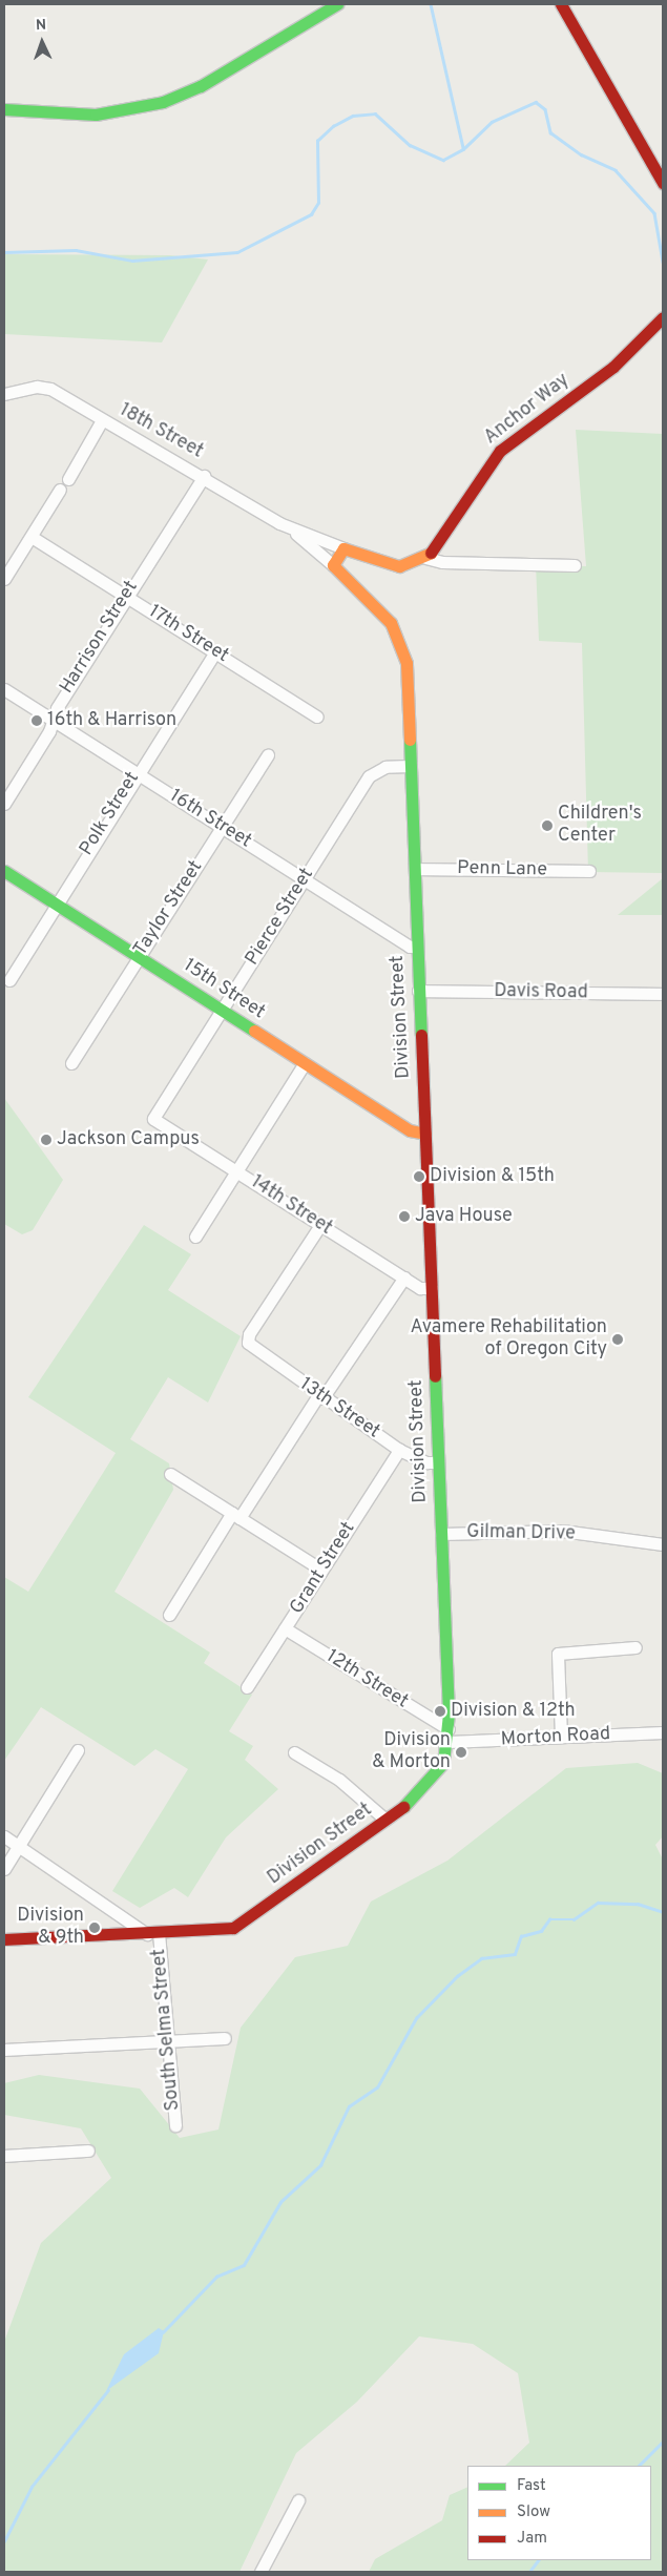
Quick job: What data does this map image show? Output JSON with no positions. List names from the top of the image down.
{
  "streets": {
    "street": [
      "Anchor Way",
      "18th Street",
      "17th Street",
      "Harrison Street",
      "Polk Street",
      "16th Street",
      "Penn Lane",
      "Taylor Street",
      "Pierce Street",
      "15th Street",
      "Davis Road",
      "Division Street",
      "14th Street",
      "13th Street",
      "Gilman Drive",
      "Grant Street",
      "12th Street",
      "Morton Road",
      "South Selma Street"
    ]
  },
  "crossings": [
    ["Anchor Way", "18th Street"],
    ["18th Street", "Harrison Street"],
    ["18th Street", "Division Street"],
    ["17th Street", "Harrison Street"],
    ["17th Street", "Polk Street"],
    ["Harrison Street", "16th Street"],
    ["Polk Street", "16th Street"],
    ["Polk Street", "15th Street"],
    ["16th Street", "Taylor Street"],
    ["16th Street", "Pierce Street"],
    ["16th Street", "Division Street"],
    ["Penn Lane", "Division Street"],
    ["Taylor Street", "15th Street"],
    ["Pierce Street", "15th Street"],
    ["Pierce Street", "Division Street"],
    ["Pierce Street", "14th Street"],
    ["15th Street", "Division Street"],
    ["Davis Road", "Division Street"],
    ["Division Street", "14th Street"],
    ["Division Street", "13th Street"],
    ["Division Street", "Gilman Drive"],
    ["Division Street", "12th Street"],
    ["Division Street", "Morton Road"],
    ["Division Street", "South Selma Street"],
    ["14th Street", "13th Street"],
    ["13th Street", "Grant Street"],
    ["Grant Street", "12th Street"],
    ["12th Street", "Morton Road"]
  ],
  "places": [
    "16th & Harrison",
    "Children's Center",
    "Jackson Campus",
    "Division & 15th",
    "Java House",
    "Avamere Rehabilitation of Oregon City",
    "Division & 12th",
    "Division & Morton",
    "Division & 9th"
  ],
  "legend": ["Fast", "Slow", "Jam"],
  "north": "top"
}
